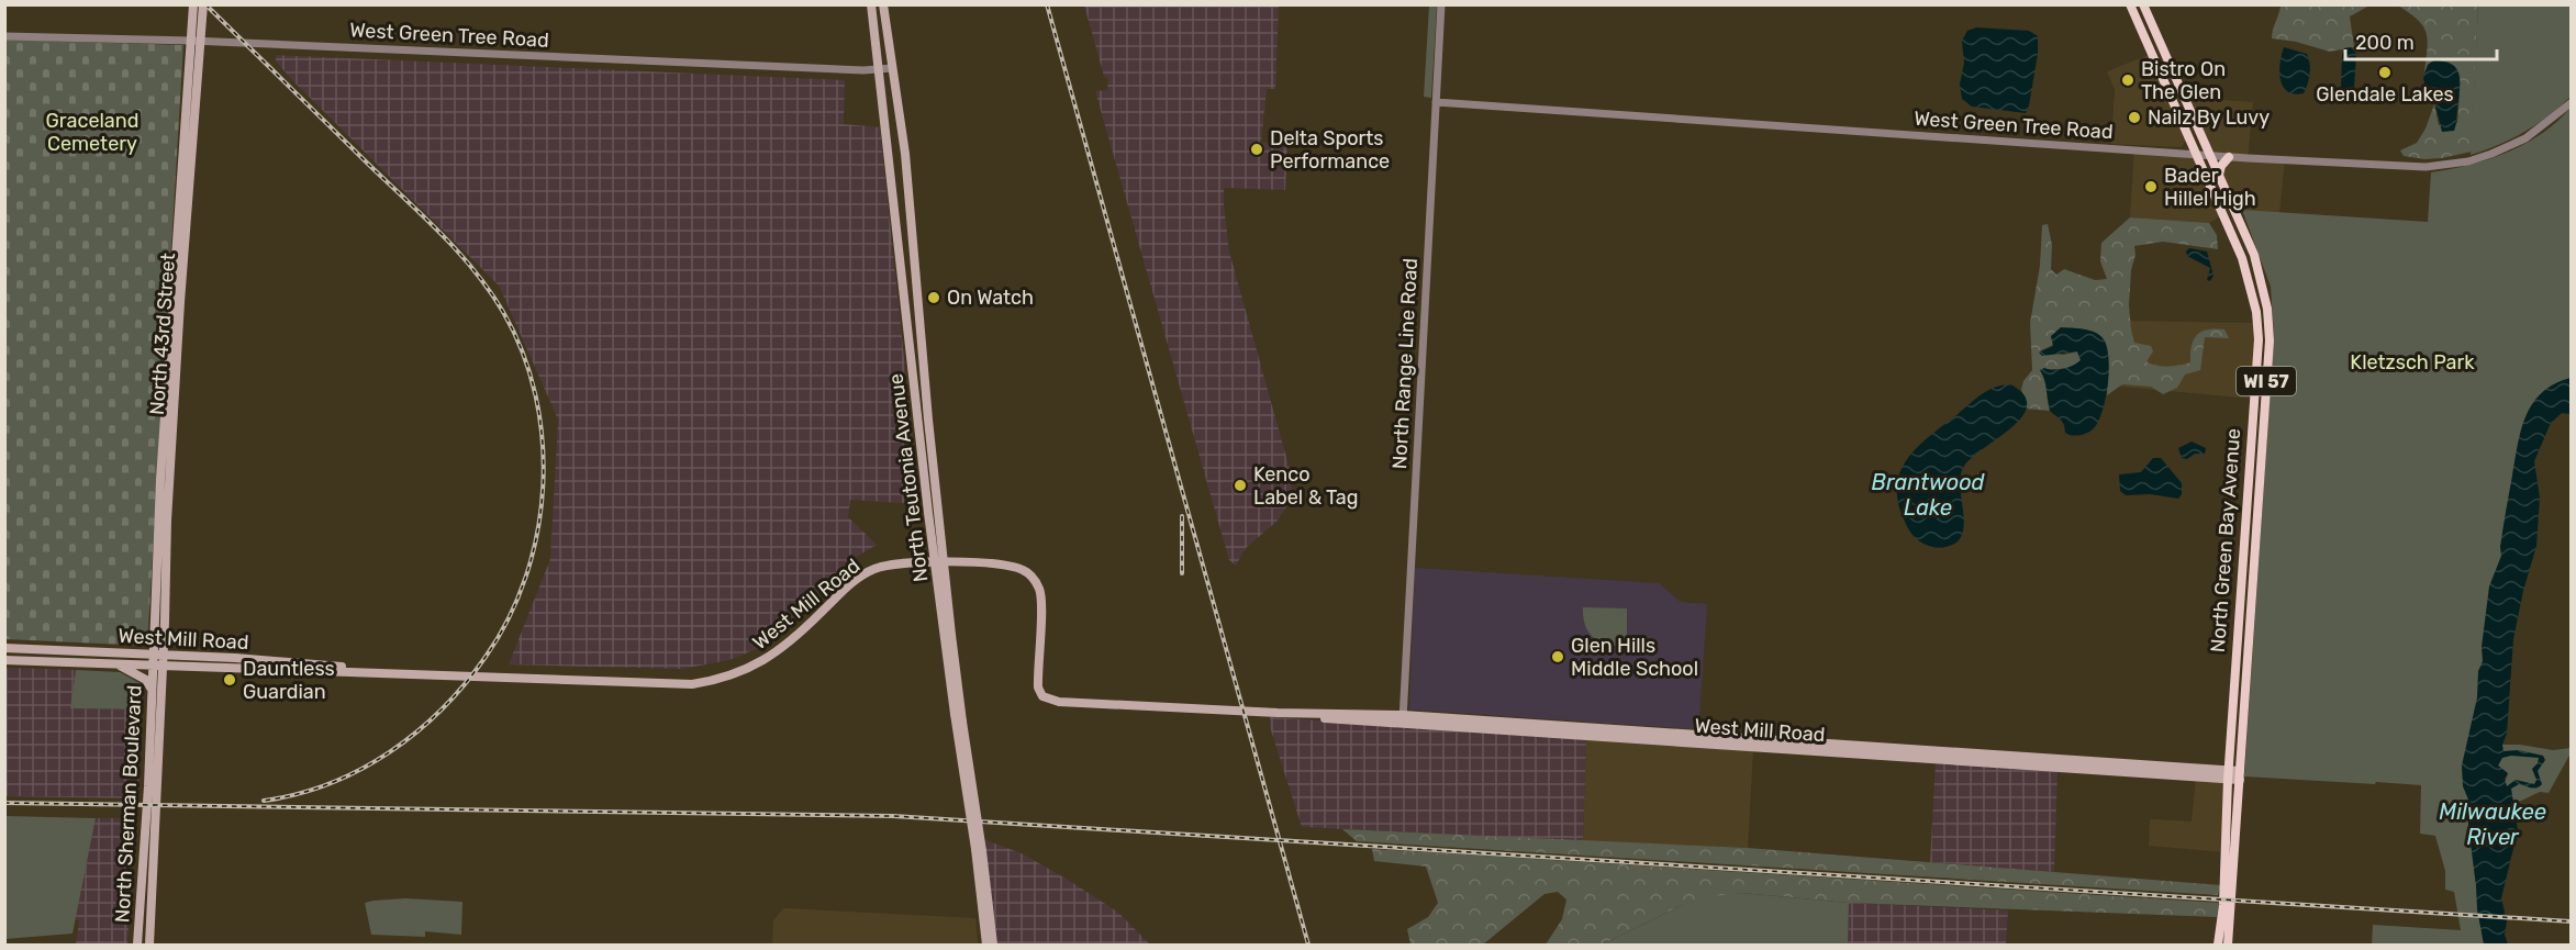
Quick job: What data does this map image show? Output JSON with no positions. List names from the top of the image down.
{
  "streets": {
    "main road": [
      "North 43rd Street",
      "WI 57",
      "North Teutonia Avenue",
      "North Green Bay Avenue",
      "West Mill Road",
      "North Sherman Boulevard"
    ],
    "street": ["West Green Tree Road", "North Range Line Road"]
  },
  "crossings": [
    ["West Green Tree Road", "North 43rd Street"],
    ["West Green Tree Road", "North Range Line Road"],
    ["West Green Tree Road", "North Teutonia Avenue"],
    ["West Green Tree Road", "North Green Bay Avenue"],
    ["North 43rd Street", "West Mill Road"],
    ["North 43rd Street", "North Sherman Boulevard"],
    ["North Range Line Road", "West Mill Road"],
    ["North Teutonia Avenue", "West Mill Road"],
    ["North Green Bay Avenue", "West Mill Road"],
    ["West Mill Road", "North Sherman Boulevard"]
  ],
  "water": ["Brantwood Lake", "Milwaukee River"],
  "parks": ["Graceland Cemetery", "Kletzsch Park"],
  "places": [
    "Glendale Lakes",
    "Bistro On The Glen",
    "Nailz By Luvy",
    "Delta Sports Performance",
    "Bader Hillel High",
    "On Watch",
    "Kenco Label & Tag",
    "Glen Hills Middle School",
    "Dauntless Guardian"
  ],
  "scale_bar": "200 m"
}
